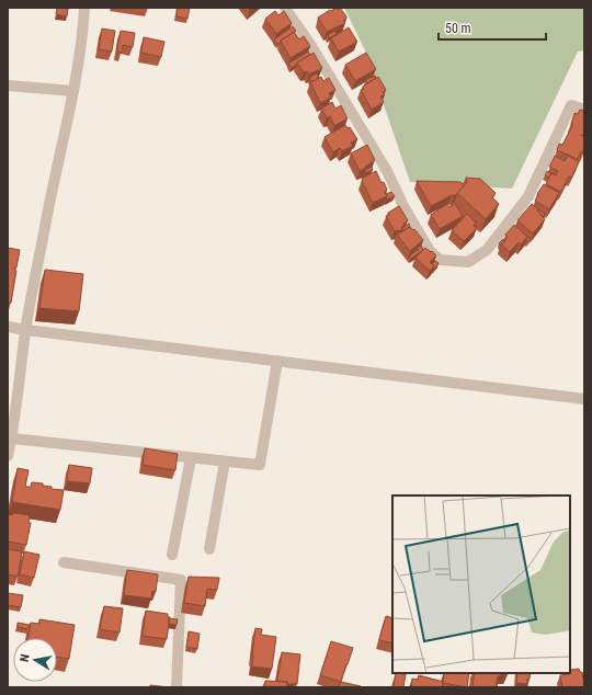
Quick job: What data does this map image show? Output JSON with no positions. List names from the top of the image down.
{
  "scale_bar": "50 m",
  "north": "left"
}
